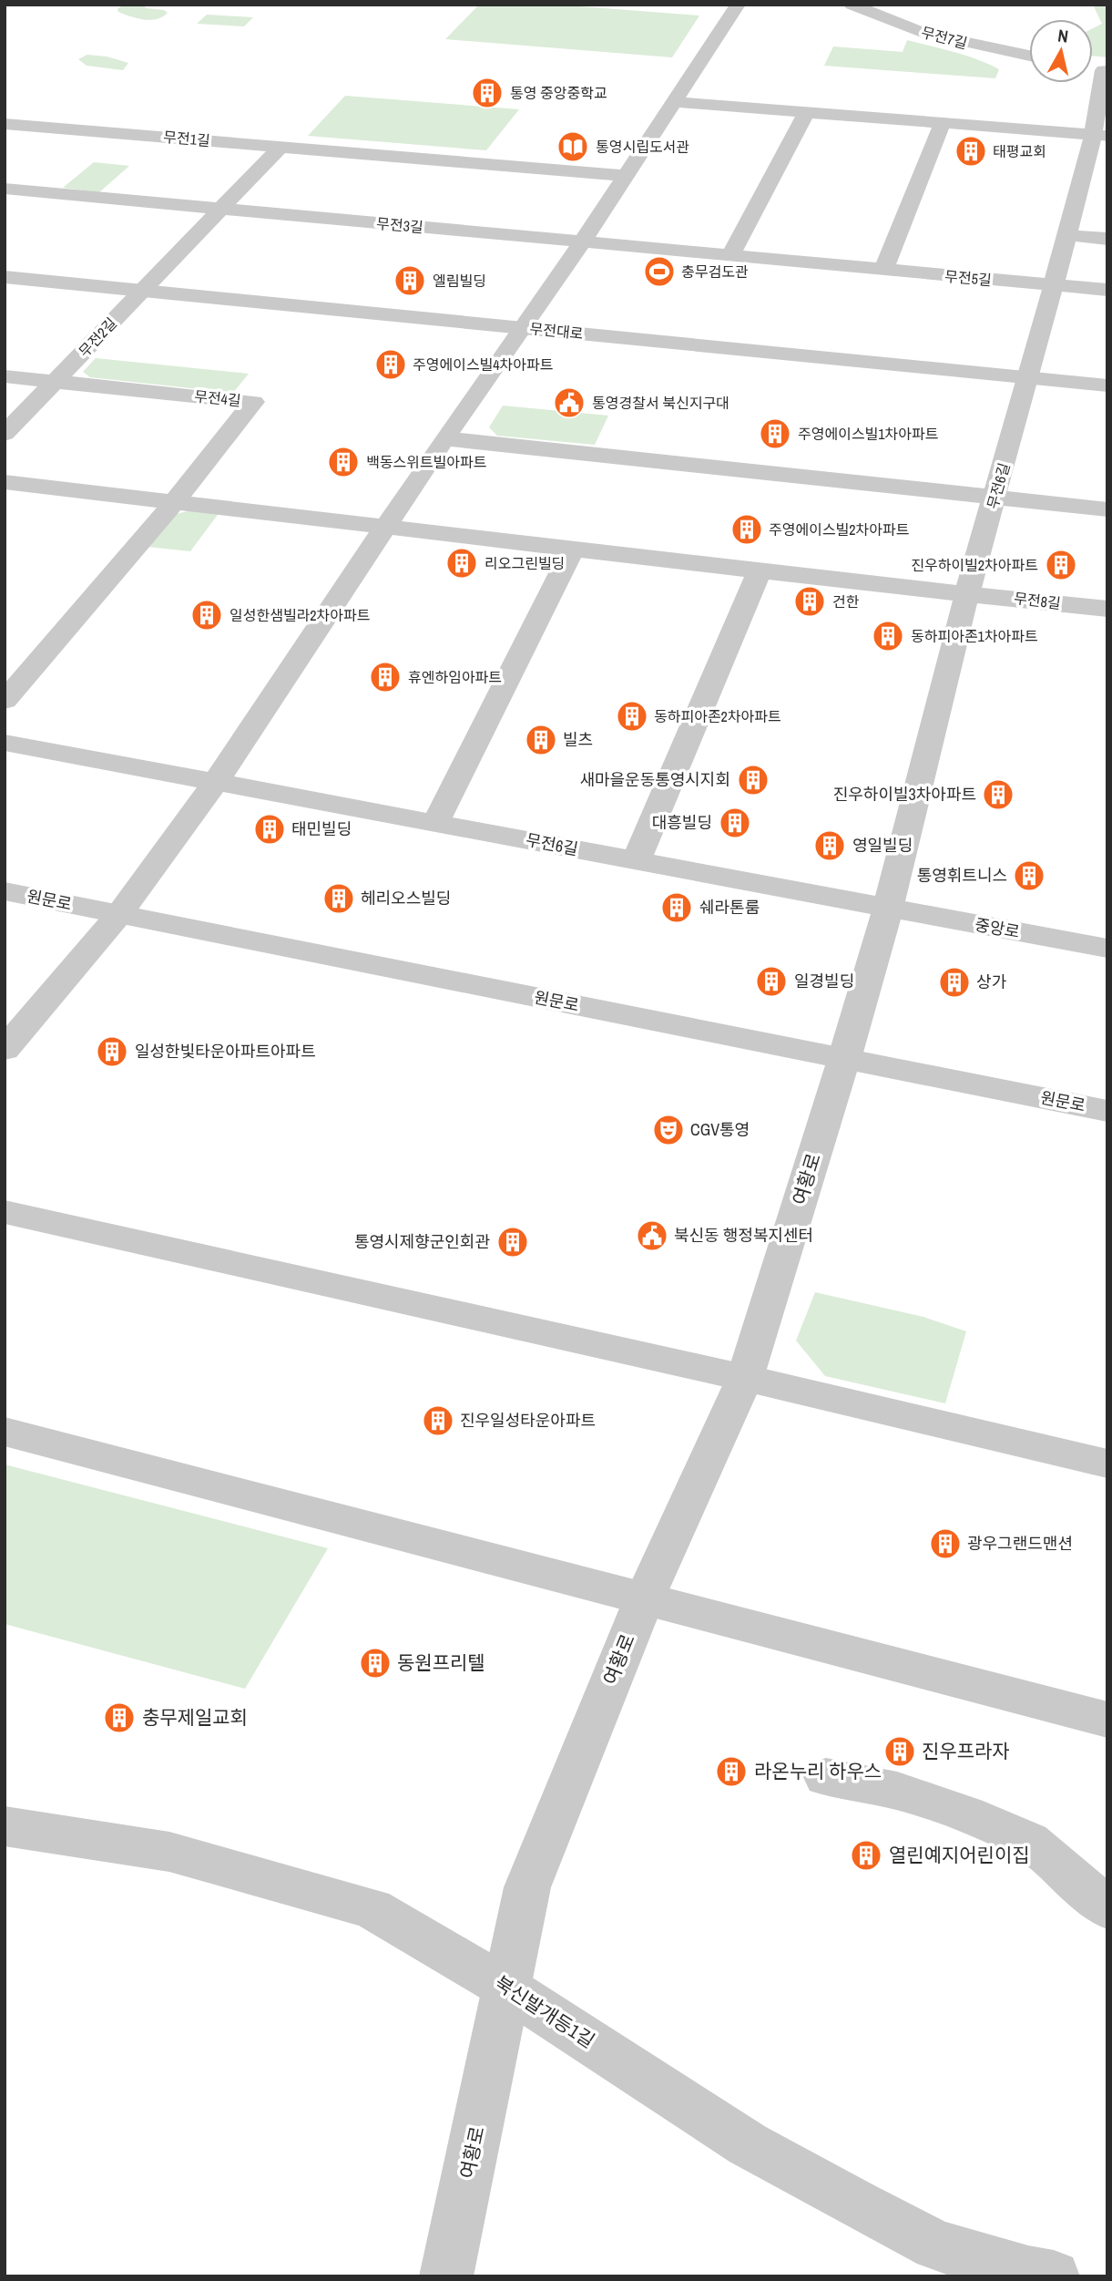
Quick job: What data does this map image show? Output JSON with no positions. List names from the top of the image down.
{
  "streets": {
    "street": [
      "무전7길",
      "무전1길",
      "무전3길",
      "무전5길",
      "무전대로",
      "무전2길",
      "무전4길",
      "무전6길",
      "무전8길",
      "원문로",
      "중앙로",
      "여황로",
      "북신발개등1길"
    ]
  },
  "crossings": [
    ["무전3길", "무전5길"],
    ["무전대로", "무전2길"],
    ["무전대로", "무전6길"],
    ["무전2길", "무전4길"],
    ["무전6길", "무전8길"],
    ["무전6길", "원문로"],
    ["무전6길", "중앙로"],
    ["무전6길", "여황로"],
    ["원문로", "여황로"],
    ["여황로", "북신발개등1길"]
  ],
  "places": {
    "building": [
      "통영 중앙중학교",
      "태평교회",
      "엘림빌딩",
      "주영에이스빌4차아파트",
      "주영에이스빌1차아파트",
      "백동스위트빌아파트",
      "주영에이스빌2차아파트",
      "리오그린빌딩",
      "진우하이빌2차아파트",
      "건한",
      "일성한샘빌라2차아파트",
      "동하피아존1차아파트",
      "휴엔하임아파트",
      "동하피아존2차아파트",
      "빌츠",
      "새마을운동통영시지회",
      "진우하이빌3차아파트",
      "대흥빌딩",
      "태민빌딩",
      "영일빌딩",
      "통영휘트니스",
      "헤리오스빌딩",
      "쉐라톤룸",
      "일경빌딩",
      "상가",
      "일성한빛타운아파트아파트",
      "통영시제향군인회관",
      "진우일성타운아파트",
      "광우그랜드맨션",
      "동원프리텔",
      "충무제일교회",
      "진우프라자",
      "라온누리 하우스",
      "열린예지어린이집"
    ],
    "library": ["통영시립도서관"],
    "sports": ["충무검도관"],
    "public building": ["통영경찰서 북신지구대", "북신동 행정복지센터"],
    "theatre": ["CGV통영"]
  },
  "north": "top"
}
